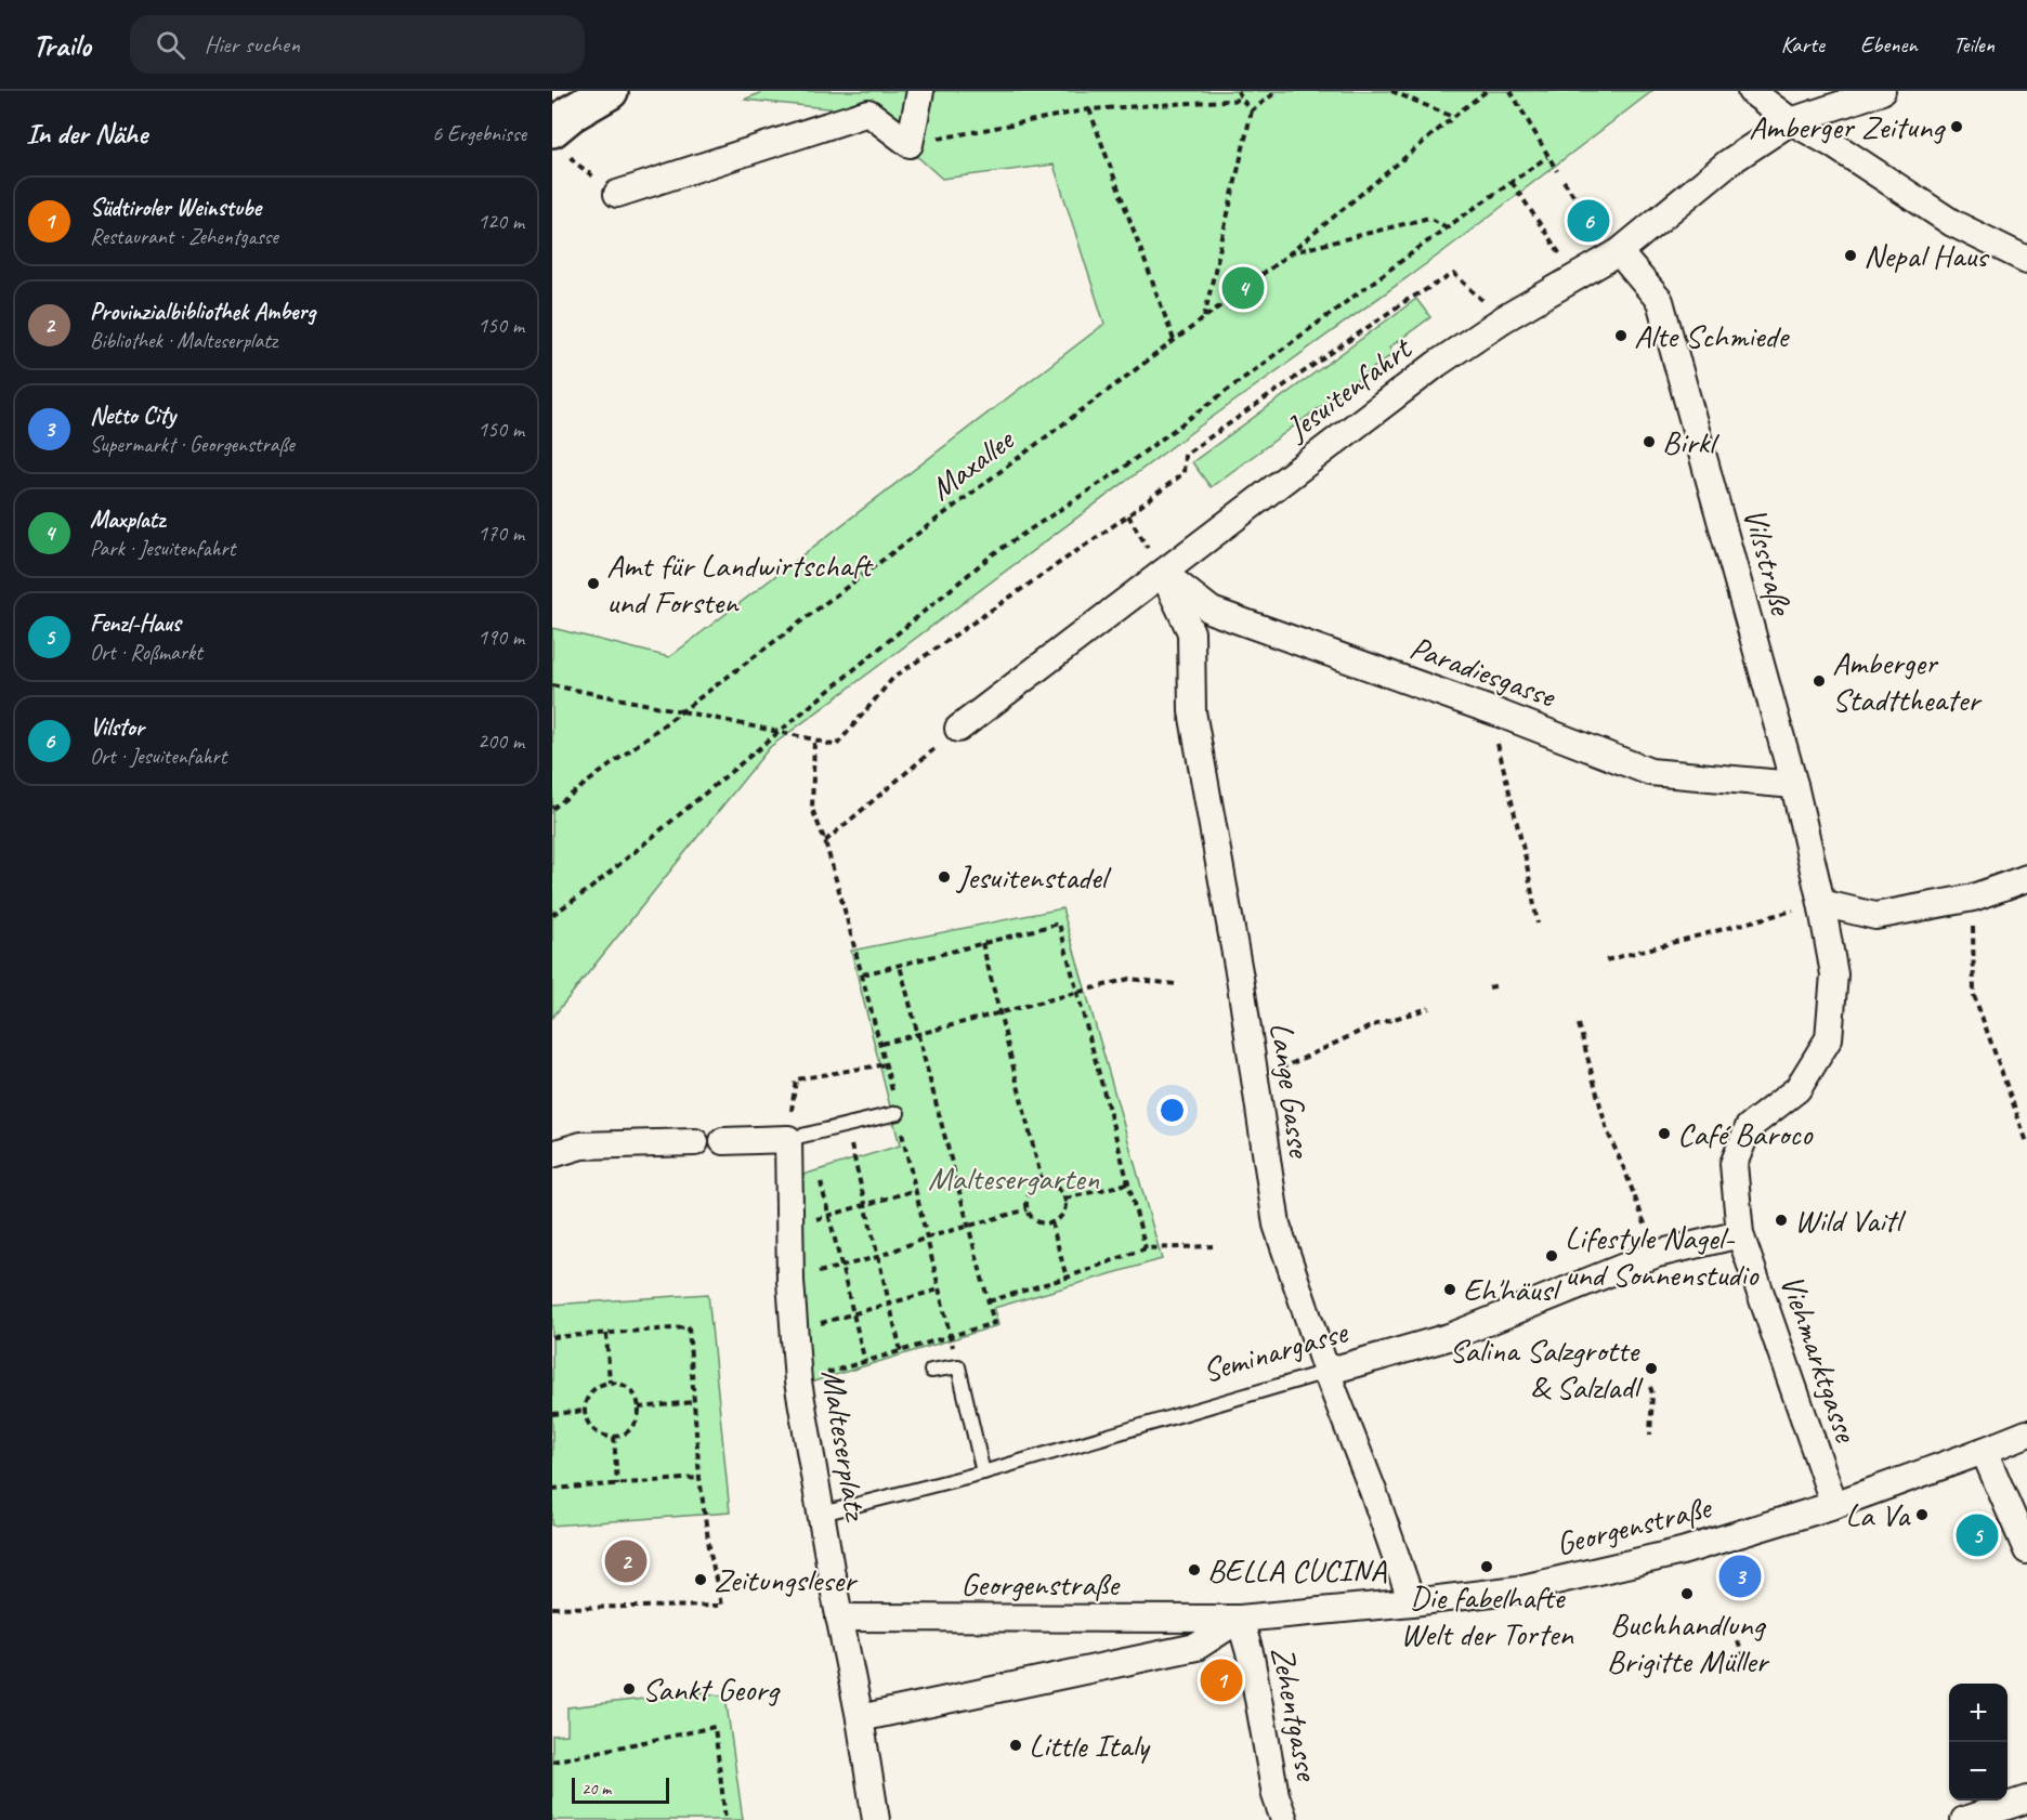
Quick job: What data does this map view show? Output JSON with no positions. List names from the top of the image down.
{
  "streets": {
    "street": [
      "Jesuitenfahrt",
      "Vilsstraße",
      "Paradiesgasse",
      "Lange Gasse",
      "Seminargasse",
      "Viehmarktgasse",
      "Malteserplatz",
      "Georgenstraße",
      "Zehentgasse"
    ],
    "path": ["Maxallee"]
  },
  "crossings": [
    ["Jesuitenfahrt", "Vilsstraße"],
    ["Jesuitenfahrt", "Paradiesgasse"],
    ["Jesuitenfahrt", "Lange Gasse"],
    ["Vilsstraße", "Paradiesgasse"],
    ["Vilsstraße", "Viehmarktgasse"],
    ["Paradiesgasse", "Lange Gasse"],
    ["Lange Gasse", "Seminargasse"],
    ["Lange Gasse", "Georgenstraße"],
    ["Seminargasse", "Viehmarktgasse"],
    ["Seminargasse", "Malteserplatz"],
    ["Viehmarktgasse", "Georgenstraße"],
    ["Malteserplatz", "Georgenstraße"],
    ["Georgenstraße", "Zehentgasse"]
  ],
  "parks": ["Maltesergarten"],
  "places": [
    "Amberger Zeitung",
    "Nepal Haus",
    "Alte Schmiede",
    "Birkl",
    "Amt für Landwirtschaft und Forsten",
    "Amberger Stadttheater",
    "Jesuitenstadel",
    "Café Baroco",
    "Wild Vaitl",
    "Lifestyle Nagel- und Sonnenstudio",
    "Eh'häusl",
    "Salina Salzgrotte & Salzladl",
    "La Va",
    "Die fabelhafte Welt der Torten",
    "BELLA CUCINA",
    "Zeitungsleser",
    "Buchhandlung Brigitte Müller",
    "Sankt Georg",
    "Little Italy"
  ],
  "scale_bar": "20 m",
  "page": {
    "header": "Trailo",
    "search": "Hier suchen",
    "nav": ["Karte", "Ebenen", "Teilen"],
    "heading": ["In der Nähe", "6 Ergebnisse"],
    "list": [
      {
        "mark": "1",
        "name": "Südtiroler Weinstube",
        "note": "Restaurant · Zehentgasse",
        "value": "120 m"
      },
      {
        "mark": "2",
        "name": "Provinzialbibliothek Amberg",
        "note": "Bibliothek · Malteserplatz",
        "value": "150 m"
      },
      {
        "mark": "3",
        "name": "Netto City",
        "note": "Supermarkt · Georgenstraße",
        "value": "150 m"
      },
      {
        "mark": "4",
        "name": "Maxplatz",
        "note": "Park · Jesuitenfahrt",
        "value": "170 m"
      },
      {
        "mark": "5",
        "name": "Fenzl-Haus",
        "note": "Ort · Roßmarkt",
        "value": "190 m"
      },
      {
        "mark": "6",
        "name": "Vilstor",
        "note": "Ort · Jesuitenfahrt",
        "value": "200 m"
      }
    ],
    "pins": [
      "6",
      "4",
      "5",
      "2",
      "3",
      "1"
    ],
    "map_buttons": ["+", "−"],
    "scale": "20 m"
  }
}
